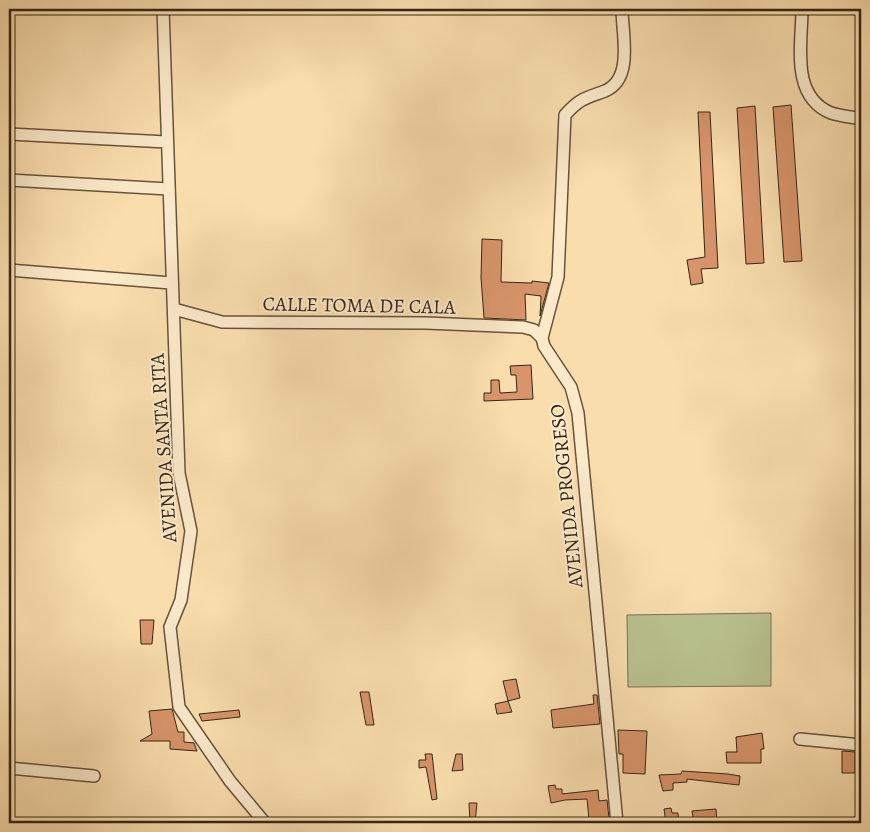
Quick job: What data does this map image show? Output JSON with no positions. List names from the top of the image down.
{
  "streets": {
    "street": ["CALLE TOMA DE CALA", "AVENIDA SANTA RITA", "AVENIDA PROGRESO"]
  },
  "crossings": [
    ["CALLE TOMA DE CALA", "AVENIDA SANTA RITA"],
    ["CALLE TOMA DE CALA", "AVENIDA PROGRESO"]
  ]
}
